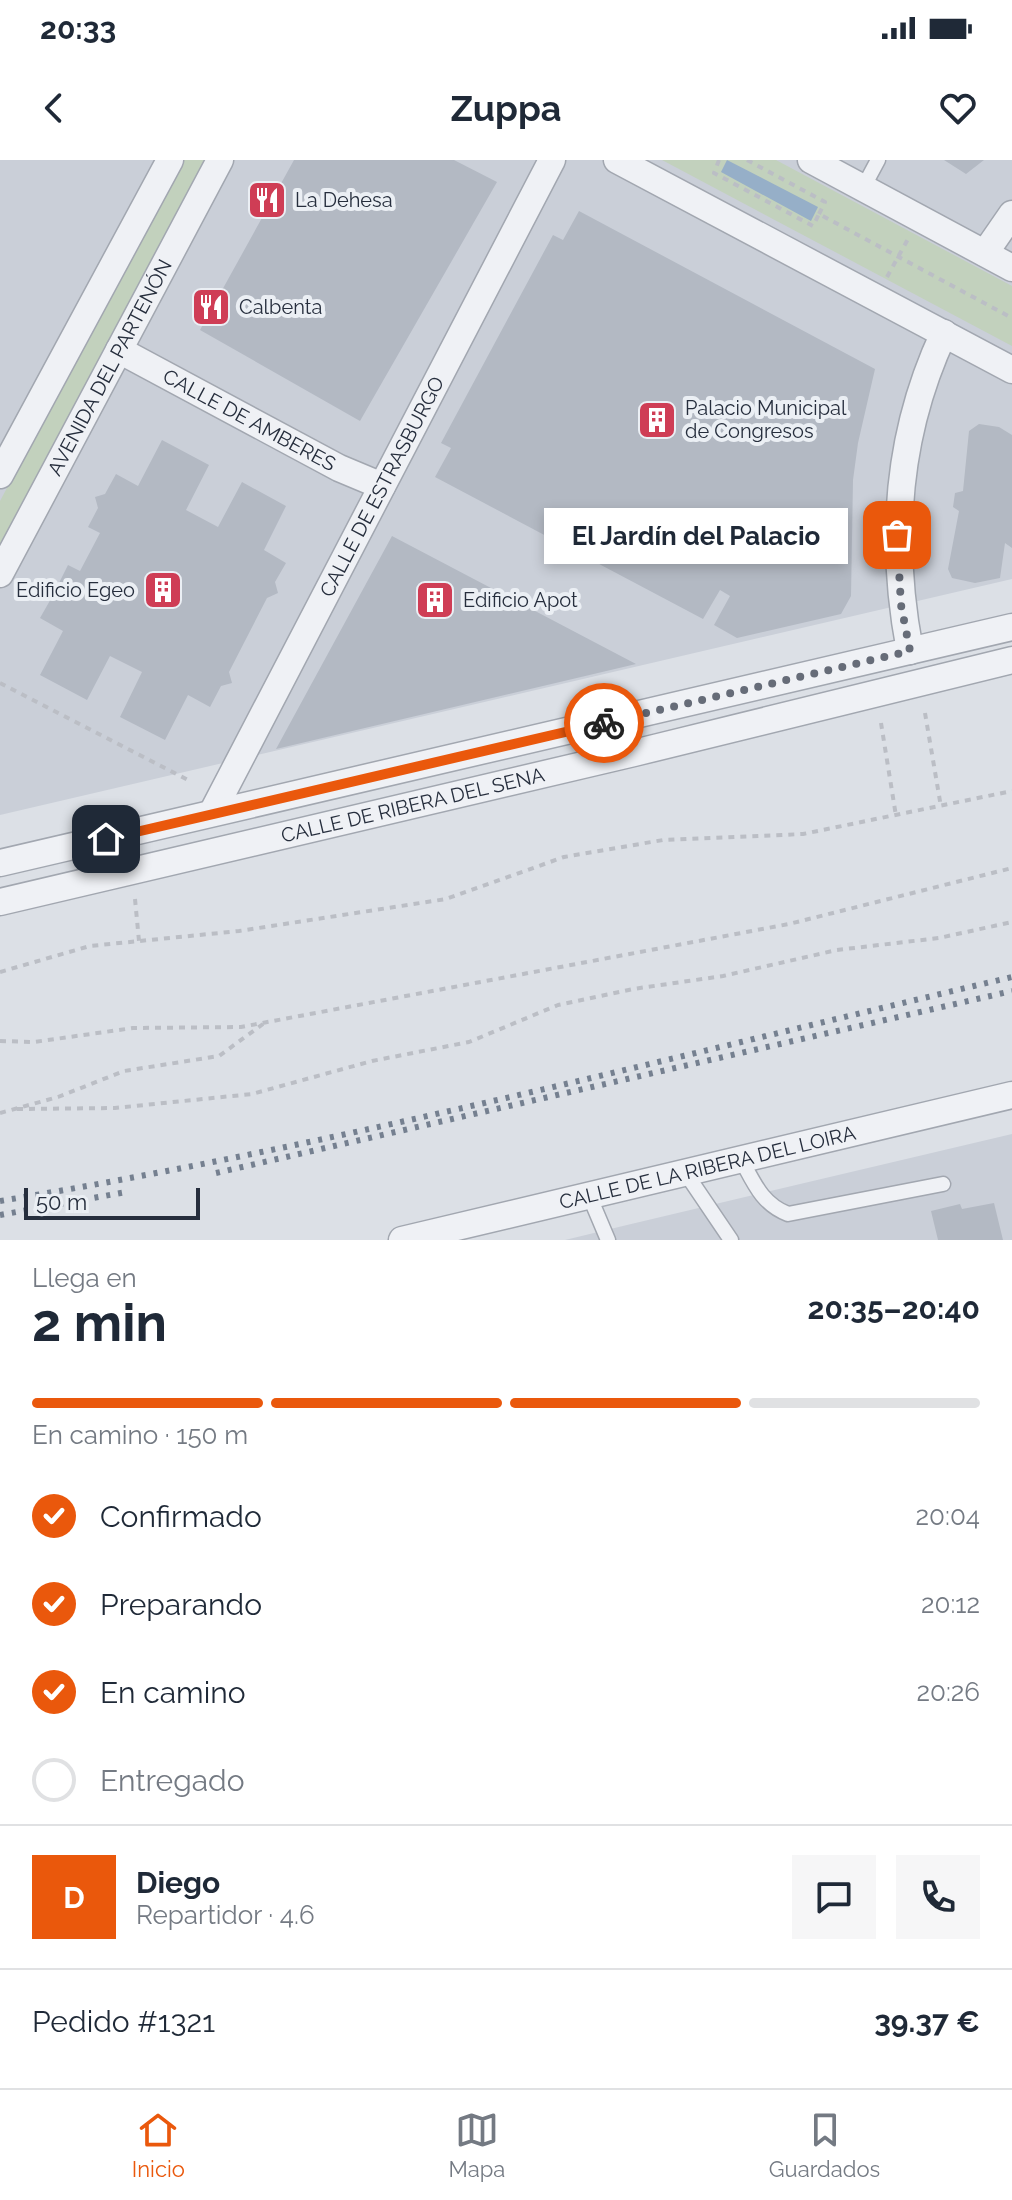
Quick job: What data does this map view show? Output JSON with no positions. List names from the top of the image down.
{
  "streets": {
    "street": [
      "AVENIDA DEL PARTENÓN",
      "CALLE DE AMBERES",
      "CALLE DE ESTRASBURGO",
      "CALLE DE RIBERA DEL SENA",
      "CALLE DE LA RIBERA DEL LOIRA"
    ]
  },
  "crossings": [
    ["AVENIDA DEL PARTENÓN", "CALLE DE AMBERES"],
    ["CALLE DE AMBERES", "CALLE DE ESTRASBURGO"],
    ["CALLE DE ESTRASBURGO", "CALLE DE RIBERA DEL SENA"]
  ],
  "places": {
    "restaurant": ["La Dehesa", "Calbenta"],
    "building": ["Palacio Municipal de Congresos", "Edificio Egeo", "Edificio Apot"],
    "other": ["El Jardín del Palacio"]
  },
  "scale_bar": "50 m",
  "page": {
    "status": "20:33",
    "header": "Zuppa",
    "bubble": "El Jardín del Palacio",
    "scale": "50 m",
    "heading": ["2 min", "Llega en", "20:35–20:40"],
    "panel": [
      "Diego",
      "Repartidor · 4.6",
      "Pedido #1321",
      "39.37 €"
    ],
    "bar": "En camino · 150 m",
    "list": [
      ["Confirmado", "20:04"],
      ["Preparando", "20:12"],
      ["En camino", "20:26"],
      "Entregado"
    ],
    "round": "D",
    "tabs": ["Inicio", "Mapa", "Guardados"]
  }
}
